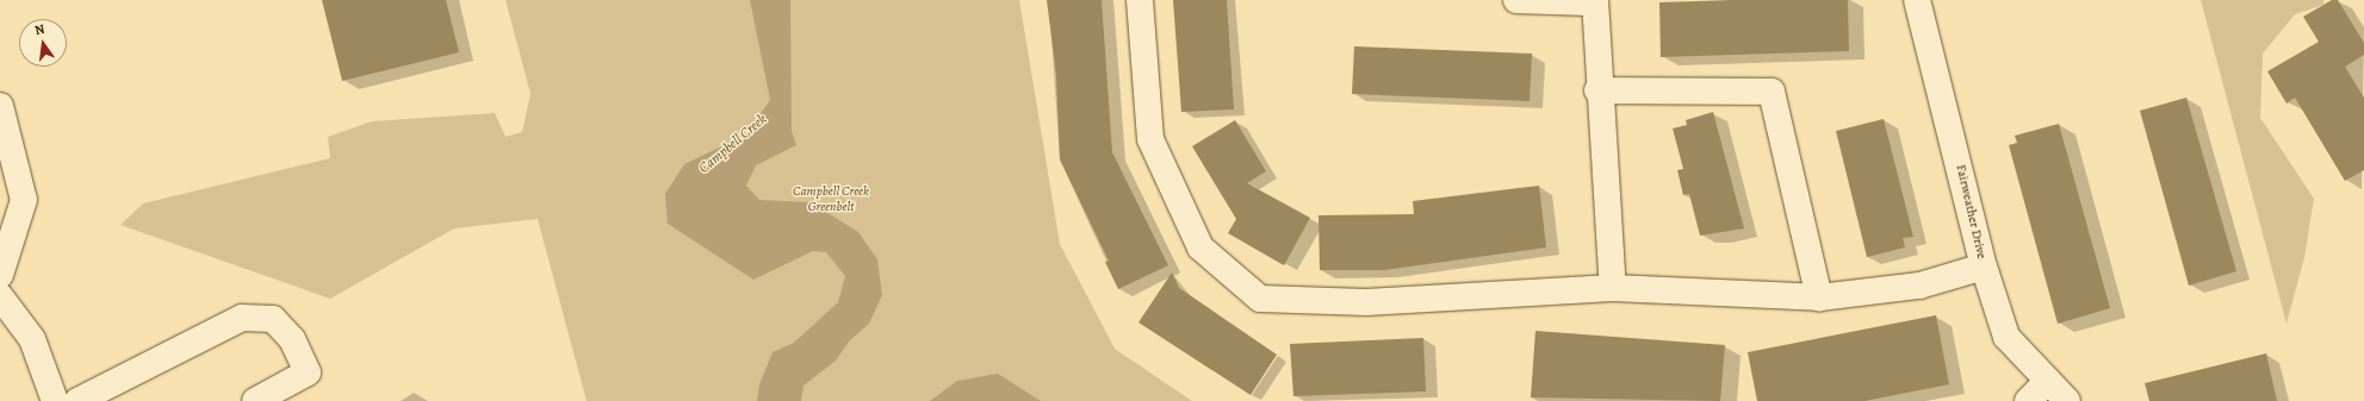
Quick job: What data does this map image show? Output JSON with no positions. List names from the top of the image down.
{
  "streets": {
    "street": ["Fairweather Drive"]
  },
  "water": ["Campbell Creek"],
  "parks": ["Campbell Creek Greenbelt"],
  "north": "top"
}
